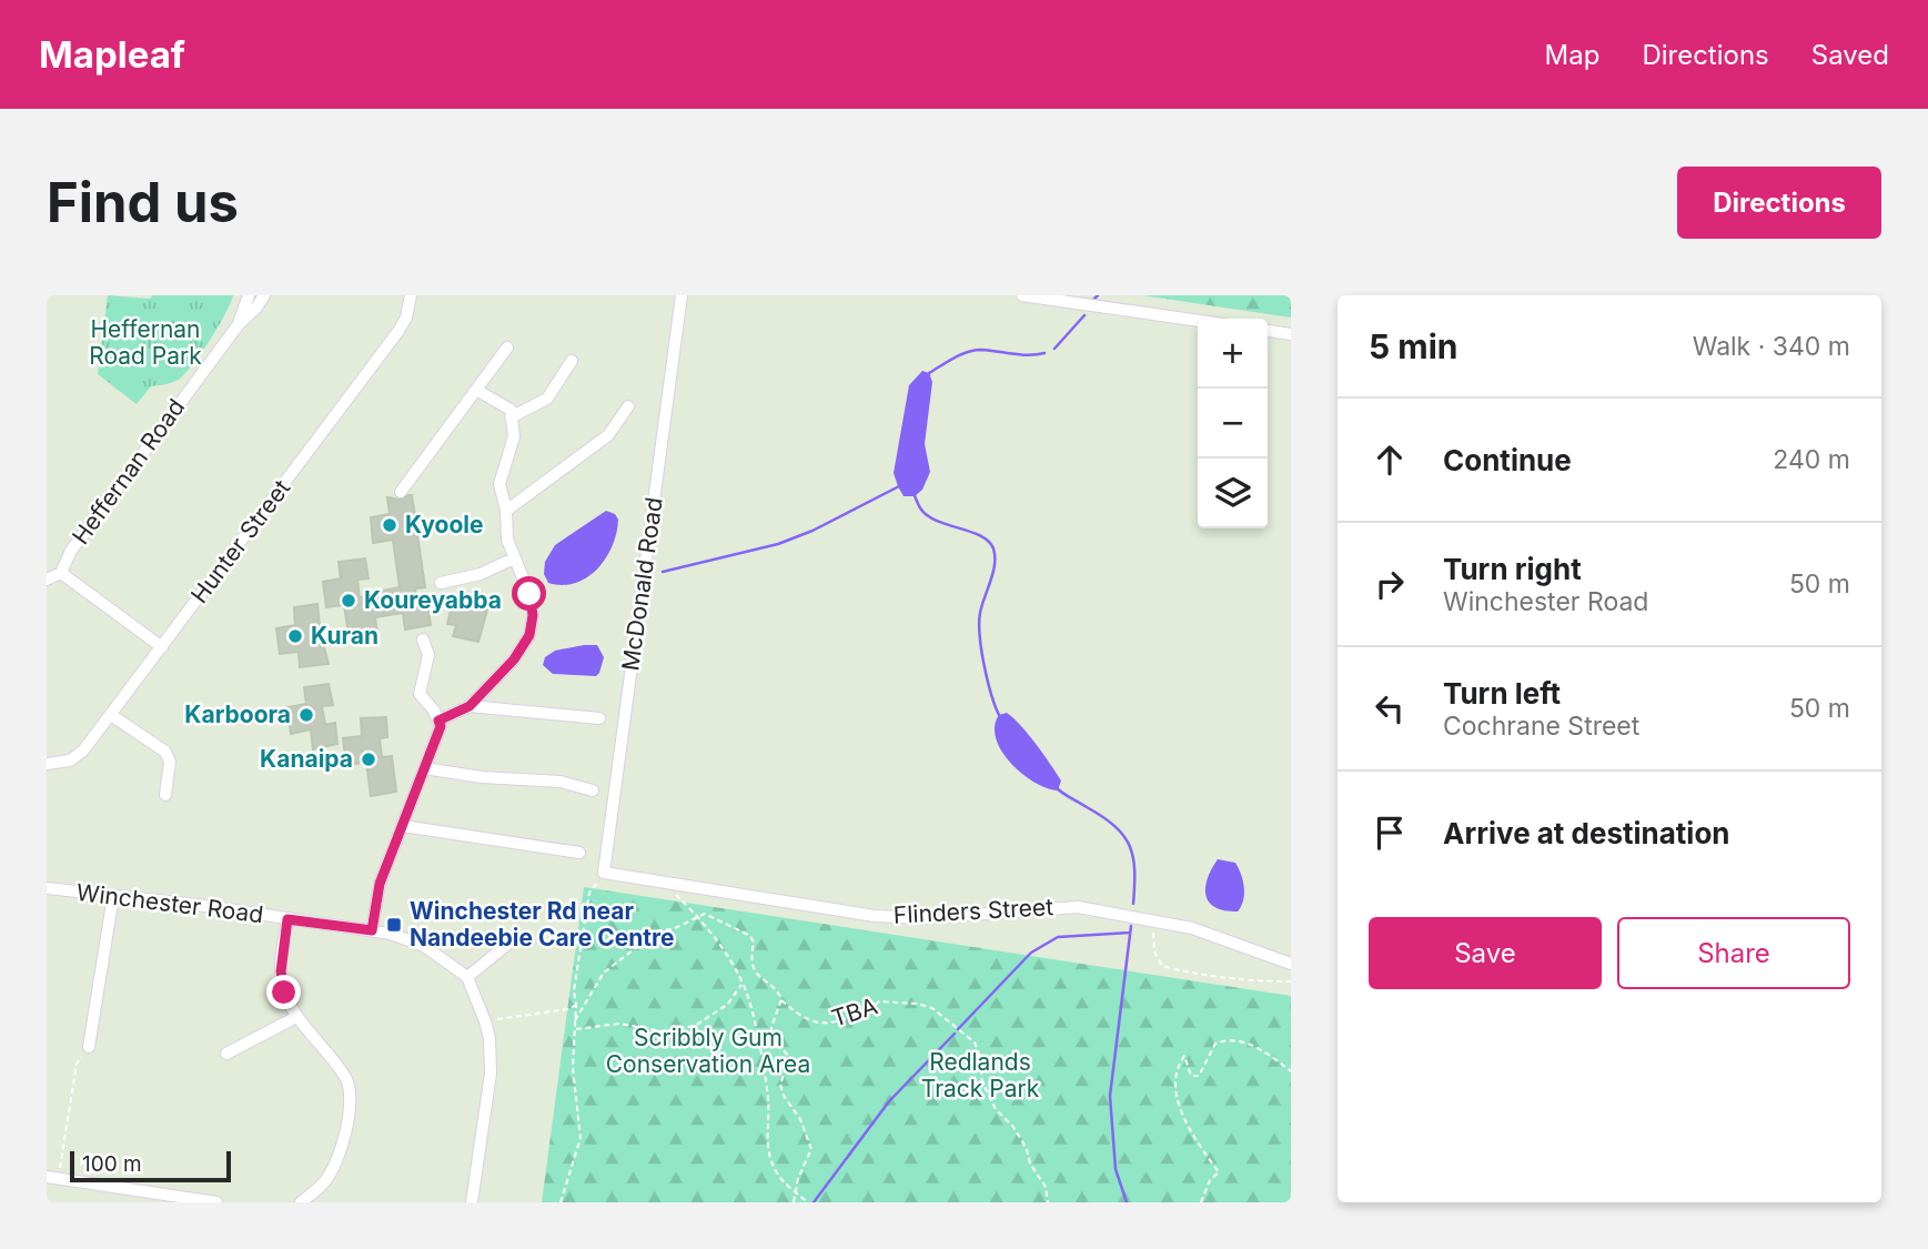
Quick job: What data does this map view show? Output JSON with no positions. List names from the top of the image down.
{
  "streets": {
    "street": [
      "Heffernan Road",
      "Hunter Street",
      "McDonald Road",
      "Winchester Road",
      "Flinders Street"
    ],
    "path": ["TBA"]
  },
  "crossings": [
    ["McDonald Road", "Flinders Street"]
  ],
  "parks": ["Heffernan Road Park", "Scribbly Gum Conservation Area", "Redlands Track Park"],
  "places": {
    "other": [
      "Kyoole",
      "Koureyabba",
      "Kuran",
      "Karboora",
      "Kanaipa"
    ],
    "transit": ["Winchester Rd near Nandeebie Care Centre"]
  },
  "scale_bar": "100 m",
  "page": {
    "header": "Mapleaf",
    "nav": ["Map", "Directions", "Saved"],
    "buttons": [
      "Directions",
      ["Save", "Share"]
    ],
    "title": "Find us",
    "heading": ["5 min", "Walk · 340 m"],
    "map_buttons": ["+", "−"],
    "list": [
      ["Continue", "240 m"],
      ["Turn right", "Winchester Road", "50 m"],
      ["Turn left", "Cochrane Street", "50 m"],
      "Arrive at destination"
    ],
    "scale": "100 m"
  }
}
